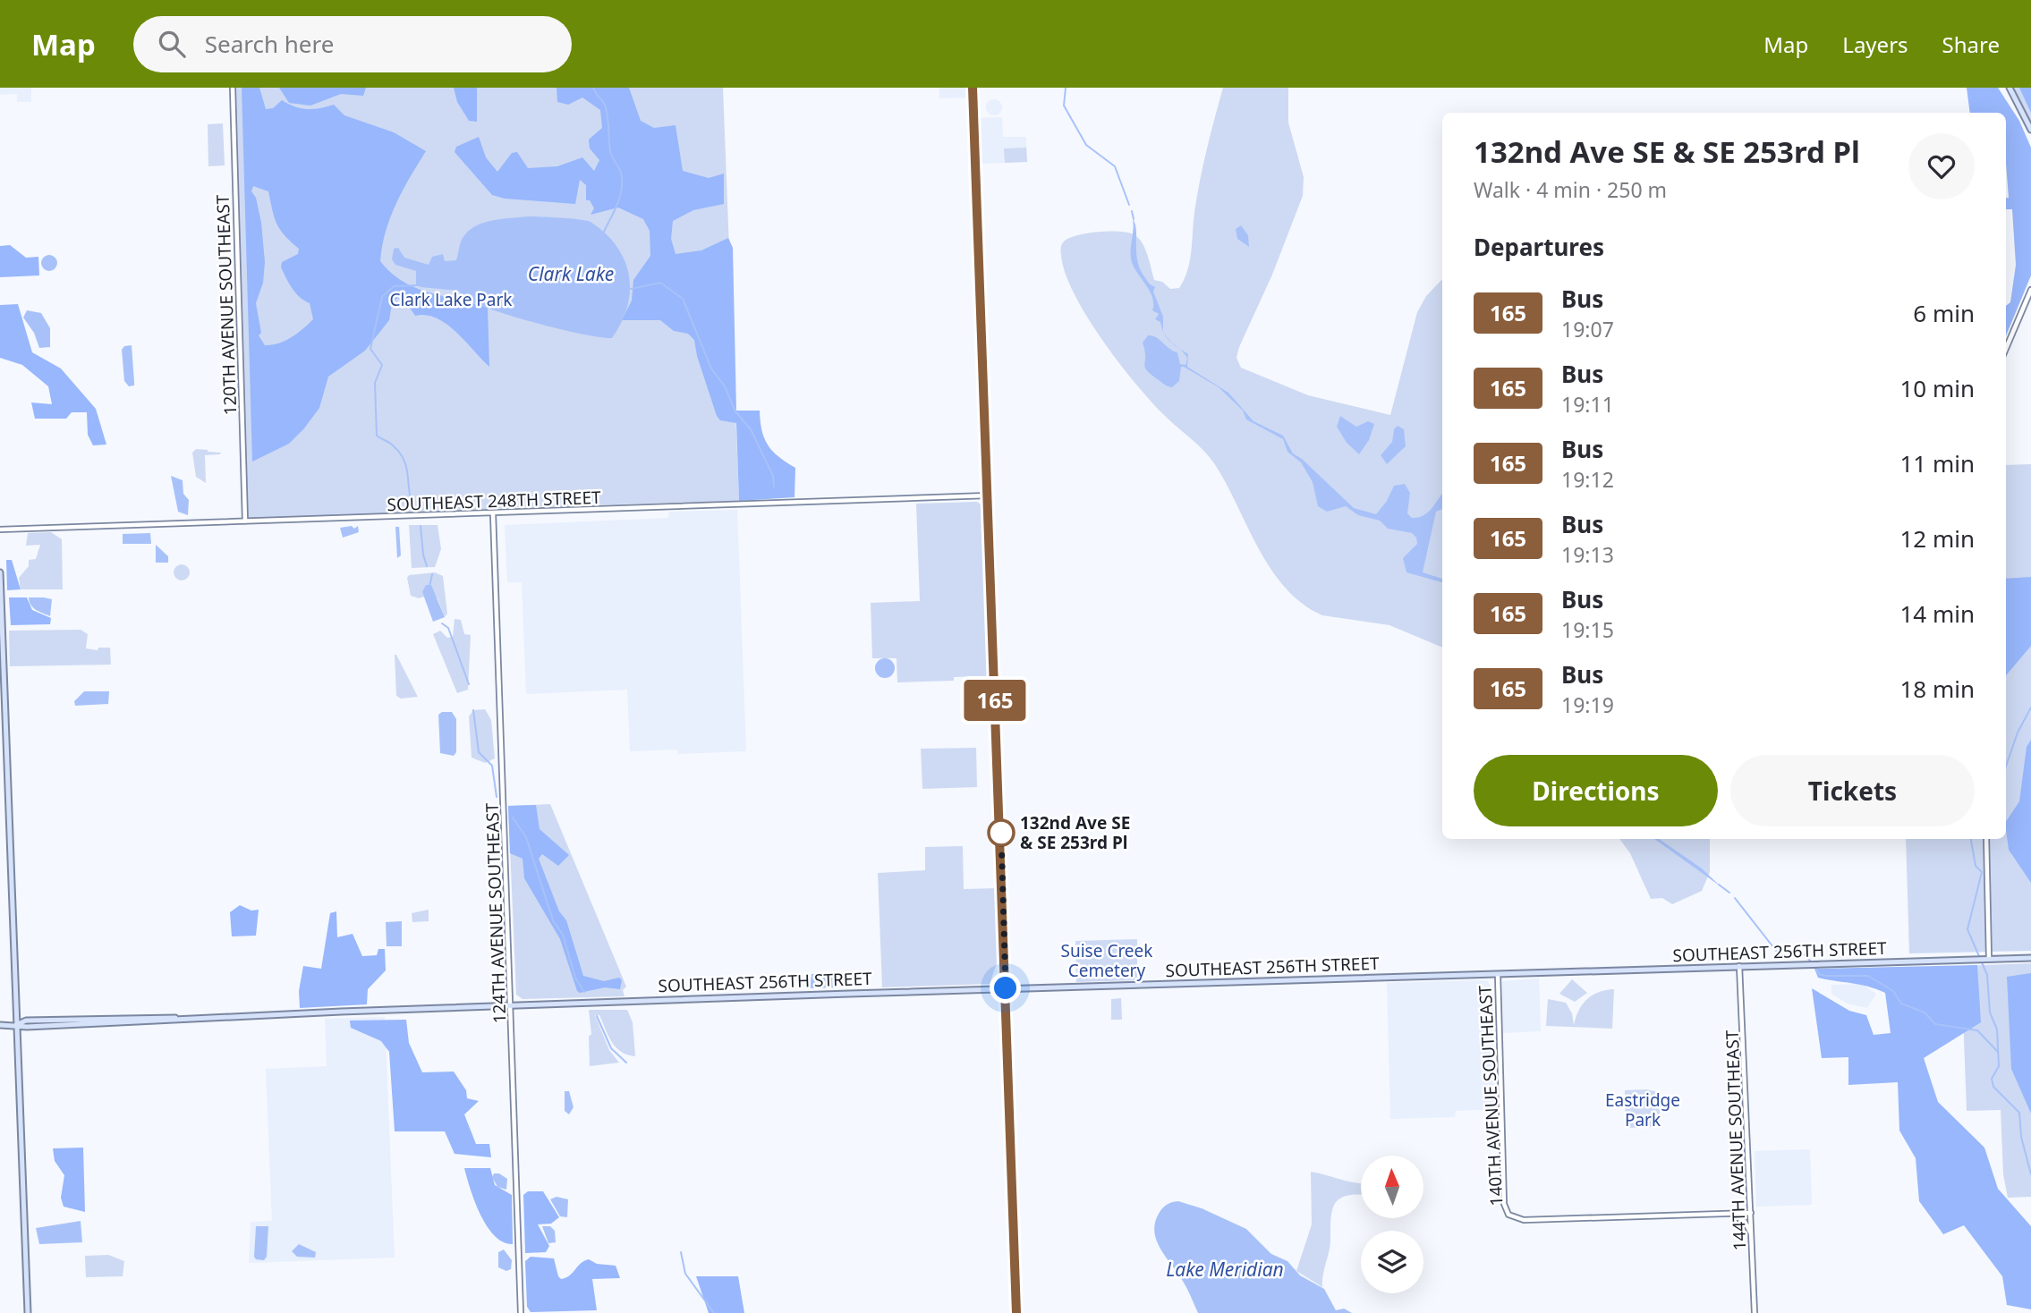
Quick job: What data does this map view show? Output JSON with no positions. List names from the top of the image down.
{
  "streets": {
    "main road": ["SOUTHEAST 256TH STREET"],
    "street": [
      "120TH AVENUE SOUTHEAST",
      "SOUTHEAST 248TH STREET",
      "124TH AVENUE SOUTHEAST",
      "140TH AVENUE SOUTHEAST",
      "144TH AVENUE SOUTHEAST"
    ]
  },
  "crossings": [
    ["120TH AVENUE SOUTHEAST", "SOUTHEAST 248TH STREET"],
    ["SOUTHEAST 248TH STREET", "124TH AVENUE SOUTHEAST"],
    ["124TH AVENUE SOUTHEAST", "SOUTHEAST 256TH STREET"],
    ["SOUTHEAST 256TH STREET", "140TH AVENUE SOUTHEAST"],
    ["SOUTHEAST 256TH STREET", "144TH AVENUE SOUTHEAST"]
  ],
  "water": ["Clark Lake", "Lake Meridian"],
  "parks": ["Clark Lake Park", "Suise Creek Cemetery", "Eastridge Park"],
  "places": ["132nd Ave SE & SE 253rd Pl"],
  "lines": ["bus line 165"],
  "north": "top",
  "page": {
    "header": "Map",
    "search": "Search here",
    "nav": ["Map", "Layers", "Share"],
    "on_map": "165",
    "heading": [
      ["132nd Ave SE & SE 253rd Pl", "Walk · 4 min · 250 m"],
      "Departures"
    ],
    "list": [
      {
        "mark": "165",
        "name": "Bus",
        "note": "19:07",
        "value": "6 min"
      },
      {
        "mark": "165",
        "name": "Bus",
        "note": "19:11",
        "value": "10 min"
      },
      {
        "mark": "165",
        "name": "Bus",
        "note": "19:12",
        "value": "11 min"
      },
      {
        "mark": "165",
        "name": "Bus",
        "note": "19:13",
        "value": "12 min"
      },
      {
        "mark": "165",
        "name": "Bus",
        "note": "19:15",
        "value": "14 min"
      },
      {
        "mark": "165",
        "name": "Bus",
        "note": "19:19",
        "value": "18 min"
      }
    ],
    "buttons": ["Directions", "Tickets"]
  }
}
